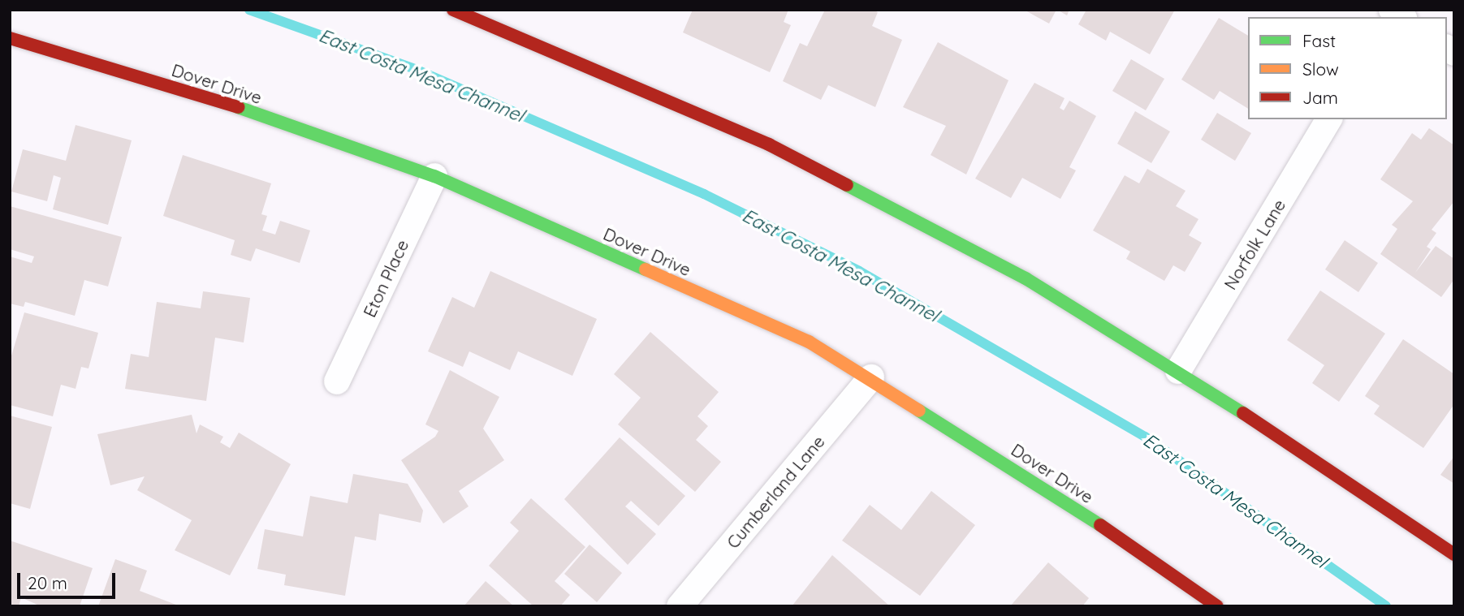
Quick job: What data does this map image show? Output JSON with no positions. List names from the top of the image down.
{
  "streets": {
    "street": [
      "Dover Drive",
      "Norfolk Lane",
      "Eton Place",
      "Cumberland Lane"
    ]
  },
  "crossings": [
    ["Dover Drive", "Eton Place"],
    ["Dover Drive", "Cumberland Lane"]
  ],
  "water": ["East Costa Mesa Channel"],
  "legend": ["Fast", "Slow", "Jam"],
  "scale_bar": "20 m"
}
